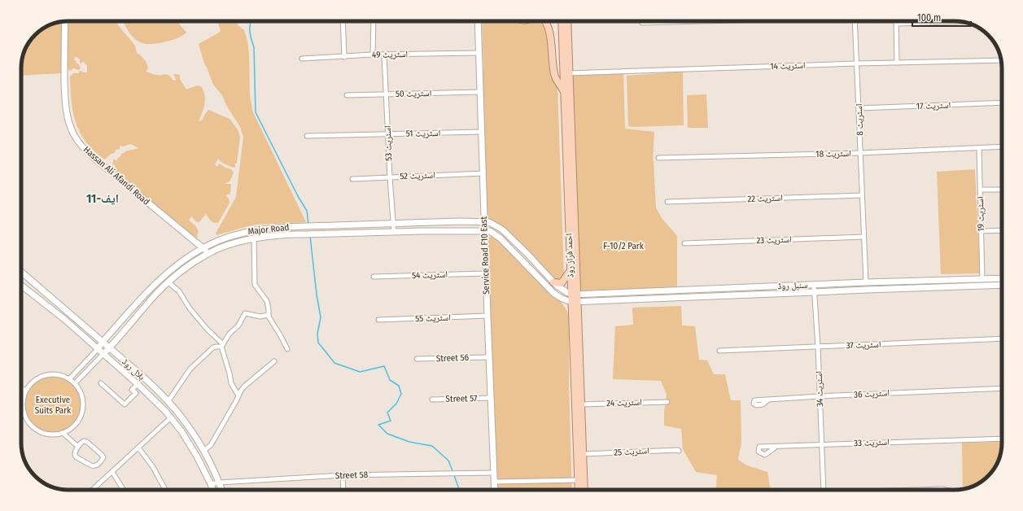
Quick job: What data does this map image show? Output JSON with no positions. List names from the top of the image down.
{
  "streets": {
    "main road": ["احمد فراز روڈ"],
    "street": [
      "اسٹریٹ 49",
      "اسٹریٹ 14",
      "اسٹریٹ 50",
      "اسٹریٹ 17",
      "اسٹریٹ 8",
      "اسٹریٹ 51",
      "اسٹریٹ 53",
      "اسٹریٹ 18",
      "Hassan Ali Afandi Road",
      "اسٹریٹ 52",
      "اسٹریٹ 22",
      "اسٹریٹ 19",
      "Major Road",
      "اسٹریٹ 23",
      "Service Road F10 East",
      "اسٹریٹ 54",
      "سنبل روڈ",
      "اسٹریٹ 55",
      "اسٹریٹ 37",
      "Street 56",
      "ہلال روڈ",
      "اسٹریٹ 34",
      "اسٹریٹ 36",
      "Street 57",
      "اسٹریٹ 24",
      "اسٹریٹ 33",
      "اسٹریٹ 25",
      "Street 58"
    ]
  },
  "crossings": [
    ["اسٹریٹ 49", "اسٹریٹ 53"],
    ["اسٹریٹ 49", "Service Road F10 East"],
    ["اسٹریٹ 14", "اسٹریٹ 8"],
    ["اسٹریٹ 14", "احمد فراز روڈ"],
    ["اسٹریٹ 50", "اسٹریٹ 53"],
    ["اسٹریٹ 50", "Service Road F10 East"],
    ["اسٹریٹ 17", "اسٹریٹ 8"],
    ["اسٹریٹ 8", "اسٹریٹ 18"],
    ["اسٹریٹ 8", "اسٹریٹ 22"],
    ["اسٹریٹ 8", "اسٹریٹ 23"],
    ["اسٹریٹ 8", "سنبل روڈ"],
    ["اسٹریٹ 51", "اسٹریٹ 53"],
    ["اسٹریٹ 51", "Service Road F10 East"],
    ["اسٹریٹ 53", "اسٹریٹ 52"],
    ["اسٹریٹ 53", "Major Road"],
    ["اسٹریٹ 18", "اسٹریٹ 19"],
    ["Hassan Ali Afandi Road", "Major Road"],
    ["اسٹریٹ 52", "Service Road F10 East"],
    ["اسٹریٹ 19", "سنبل روڈ"],
    ["Major Road", "Service Road F10 East"],
    ["Major Road", "ہلال روڈ"],
    ["Service Road F10 East", "اسٹریٹ 54"],
    ["Service Road F10 East", "اسٹریٹ 55"],
    ["Service Road F10 East", "Street 56"],
    ["Service Road F10 East", "Street 57"],
    ["Service Road F10 East", "Street 58"],
    ["احمد فراز روڈ", "سنبل روڈ"],
    ["احمد فراز روڈ", "اسٹریٹ 24"],
    ["احمد فراز روڈ", "اسٹریٹ 25"],
    ["سنبل روڈ", "اسٹریٹ 34"],
    ["اسٹریٹ 37", "اسٹریٹ 34"],
    ["ہلال روڈ", "Street 58"],
    ["اسٹریٹ 34", "اسٹریٹ 36"],
    ["اسٹریٹ 34", "اسٹریٹ 33"]
  ],
  "districts": ["ایف-11"],
  "parks": ["F-10/2 Park", "Executive Suits Park"],
  "scale_bar": "100 m"
}
